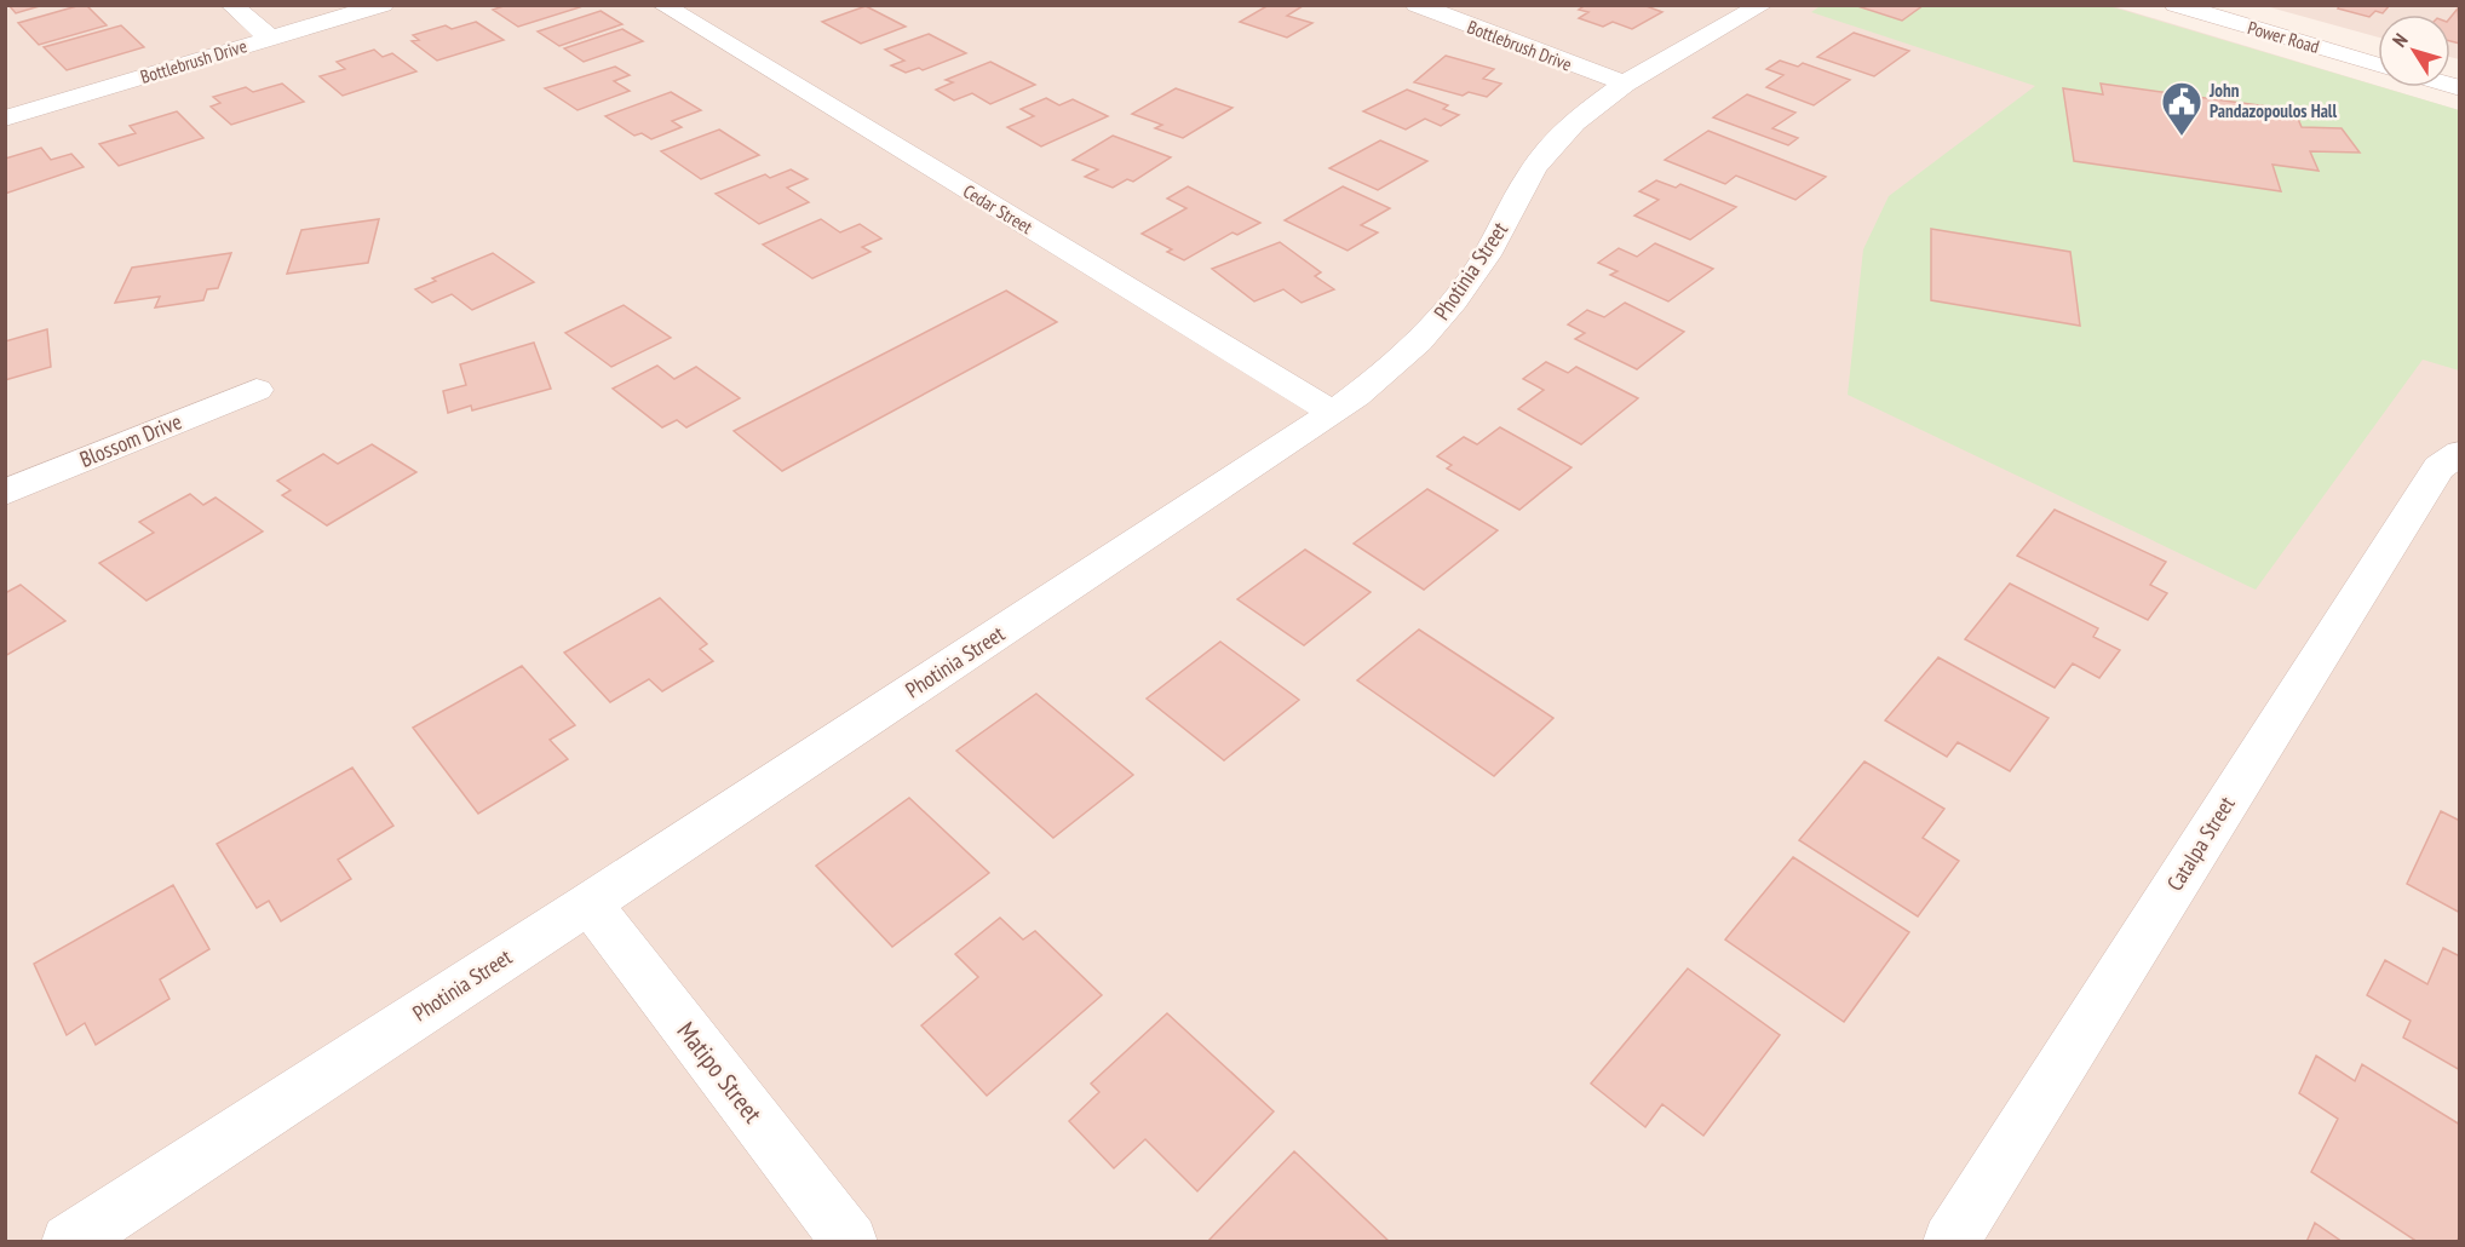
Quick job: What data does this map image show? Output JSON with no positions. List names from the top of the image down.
{
  "streets": {
    "street": [
      "Power Road",
      "Bottlebrush Drive",
      "Cedar Street",
      "Photinia Street",
      "Blossom Drive",
      "Catalpa Street",
      "Matipo Street"
    ]
  },
  "crossings": [
    ["Bottlebrush Drive", "Photinia Street"],
    ["Cedar Street", "Photinia Street"],
    ["Photinia Street", "Matipo Street"]
  ],
  "places": {
    "public building": ["John Pandazopoulos Hall"]
  },
  "north": "top left"
}
